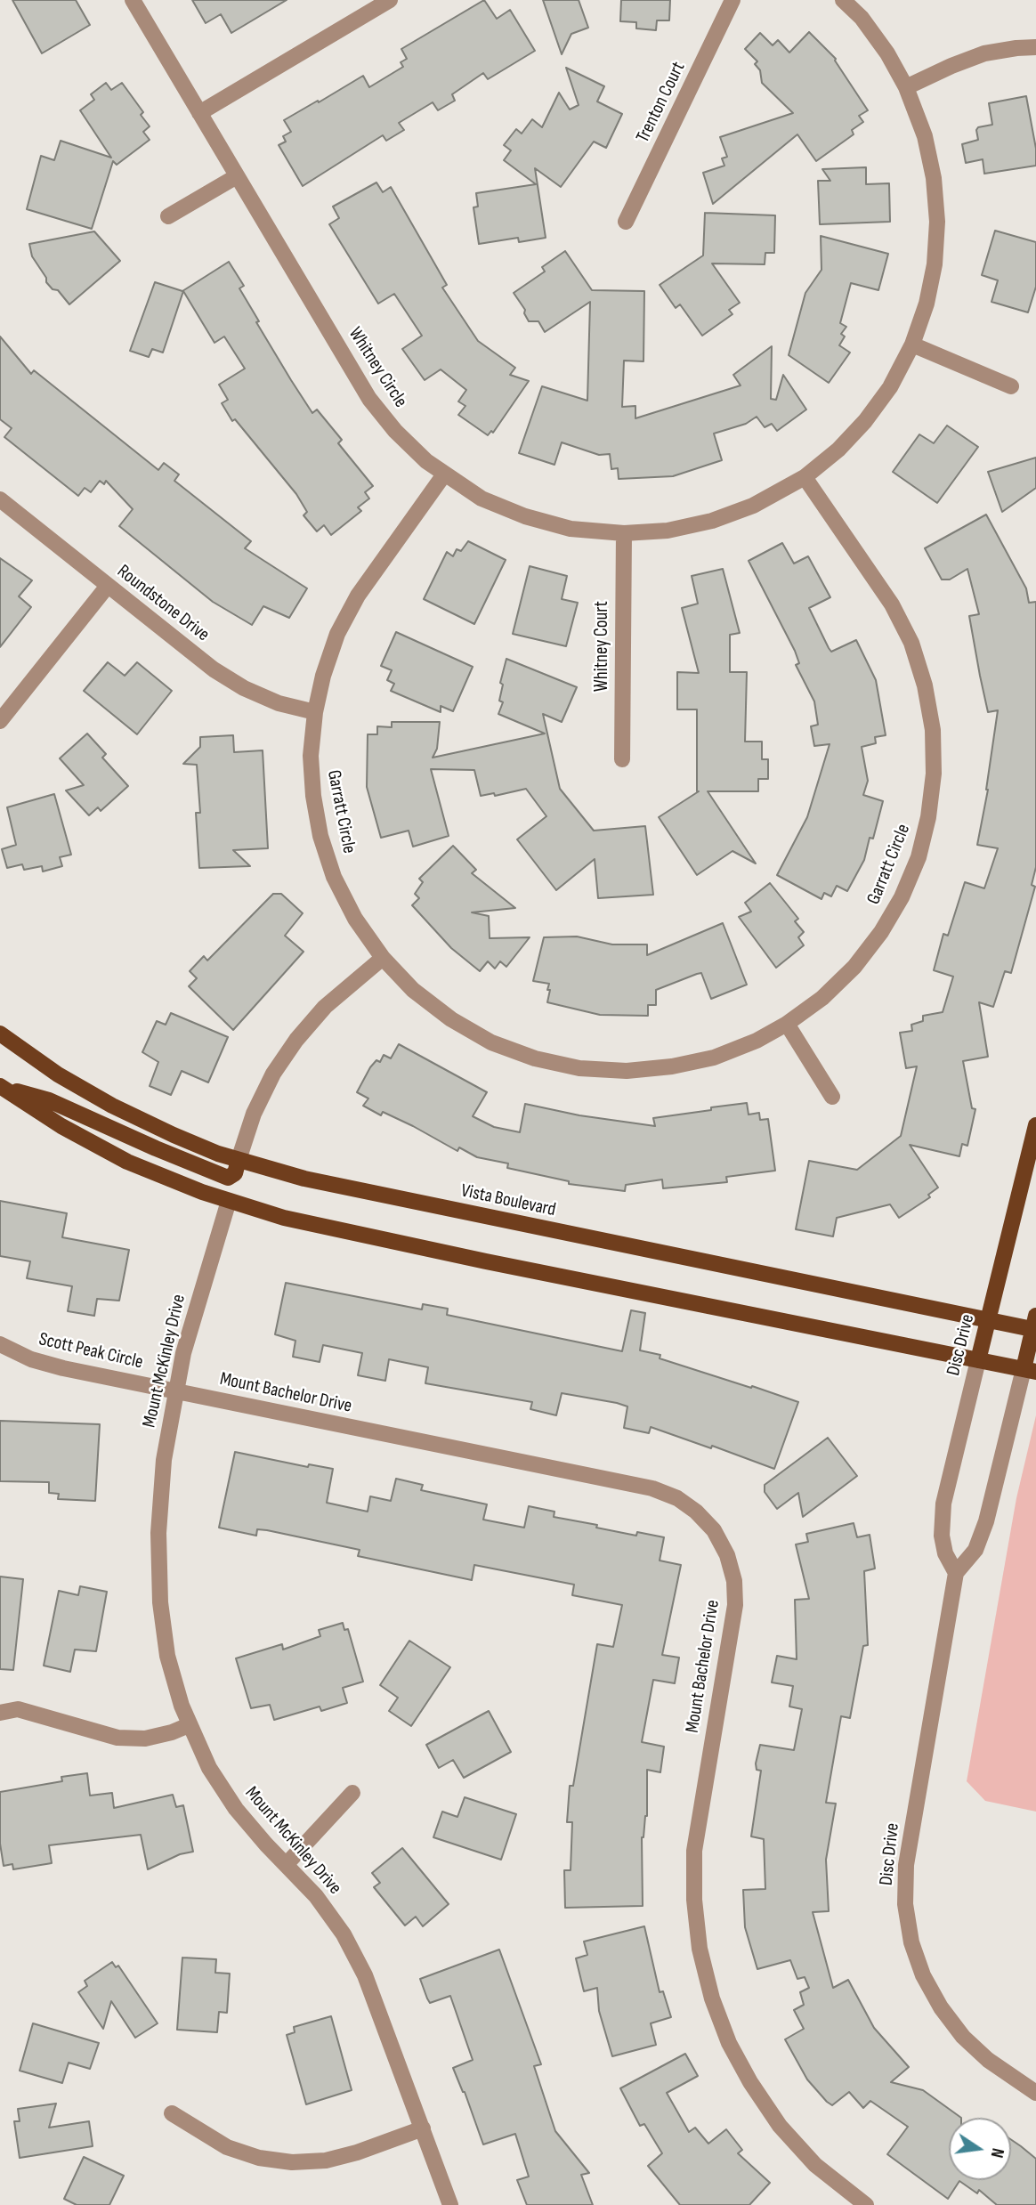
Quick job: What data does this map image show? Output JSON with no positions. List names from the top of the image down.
{
  "streets": {
    "main road": ["Vista Boulevard", "Disc Drive"],
    "street": [
      "Trenton Court",
      "Whitney Circle",
      "Roundstone Drive",
      "Whitney Court",
      "Garratt Circle",
      "Scott Peak Circle",
      "Mount McKinley Drive",
      "Mount Bachelor Drive"
    ]
  },
  "crossings": [
    ["Whitney Circle", "Whitney Court"],
    ["Whitney Circle", "Garratt Circle"],
    ["Roundstone Drive", "Garratt Circle"],
    ["Vista Boulevard", "Disc Drive"],
    ["Scott Peak Circle", "Mount McKinley Drive"],
    ["Scott Peak Circle", "Mount Bachelor Drive"],
    ["Mount McKinley Drive", "Mount Bachelor Drive"]
  ],
  "north": "right"
}
